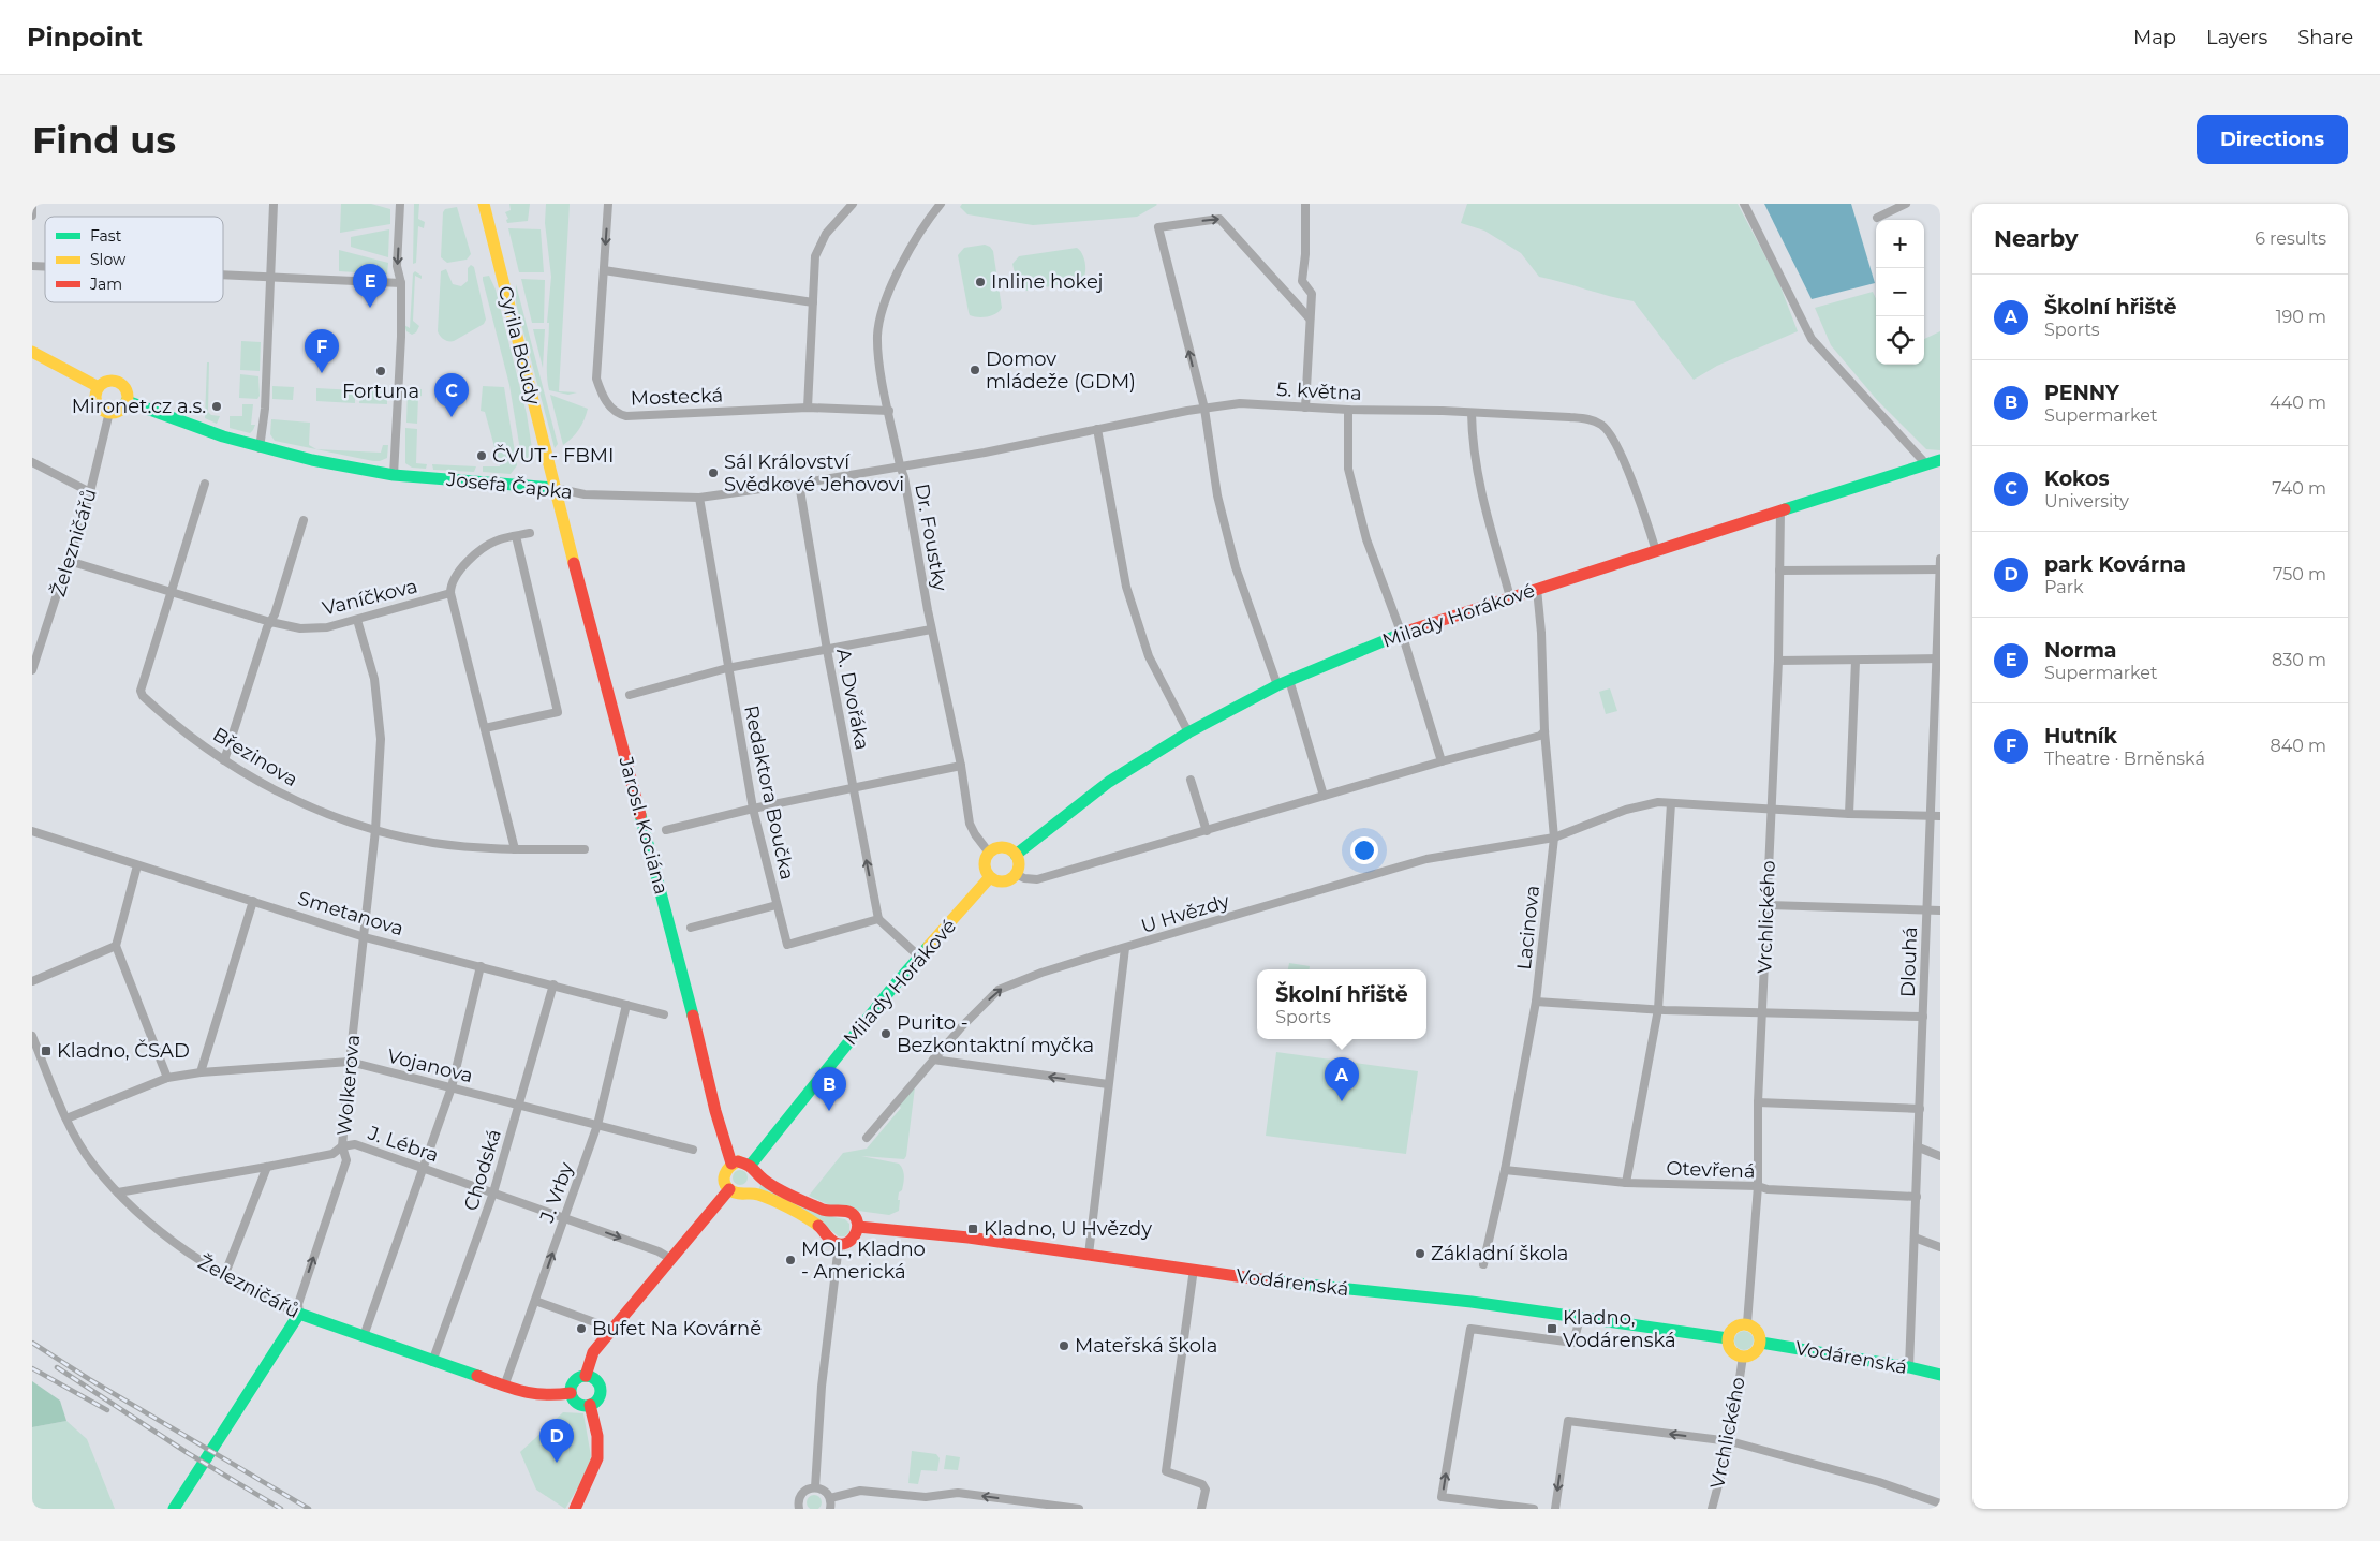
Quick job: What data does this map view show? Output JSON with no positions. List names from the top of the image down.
{
  "streets": {
    "street": [
      "Cyrila Boudy",
      "5. května",
      "Mostecká",
      "Josefa Čapka",
      "Dr. Foustky",
      "Železničářů",
      "Vaníčkova",
      "Milady Horákové",
      "A. Dvořáka",
      "Březinova",
      "Redaktora Boučka",
      "Jarosl. Kociána",
      "Smetanova",
      "U Hvězdy",
      "Vrchlického",
      "Lacinova",
      "Dlouhá",
      "Vojanova",
      "Wolkerova",
      "J. Lébra",
      "Chodská",
      "Otevřená",
      "J. Vrby",
      "Vodárenská"
    ]
  },
  "crossings": [
    ["Cyrila Boudy", "Josefa Čapka"],
    ["Cyrila Boudy", "Jarosl. Kociána"],
    ["5. května", "Josefa Čapka"],
    ["5. května", "Dr. Foustky"],
    ["5. května", "Milady Horákové"],
    ["Mostecká", "Dr. Foustky"],
    ["Josefa Čapka", "Dr. Foustky"],
    ["Josefa Čapka", "Železničářů"],
    ["Josefa Čapka", "A. Dvořáka"],
    ["Josefa Čapka", "Redaktora Boučka"],
    ["Josefa Čapka", "Jarosl. Kociána"],
    ["Dr. Foustky", "Milady Horákové"],
    ["Železničářů", "Vaníčkova"],
    ["Železničářů", "Vojanova"],
    ["Železničářů", "Wolkerova"],
    ["Železničářů", "J. Lébra"],
    ["Železničářů", "Chodská"],
    ["Železničářů", "J. Vrby"],
    ["Vaníčkova", "Březinova"],
    ["Vaníčkova", "Wolkerova"],
    ["Milady Horákové", "Vrchlického"],
    ["Milady Horákové", "Lacinova"],
    ["A. Dvořáka", "Redaktora Boučka"],
    ["Březinova", "Wolkerova"],
    ["Smetanova", "Wolkerova"],
    ["Smetanova", "Chodská"],
    ["Smetanova", "J. Vrby"],
    ["U Hvězdy", "Vrchlického"],
    ["U Hvězdy", "Lacinova"],
    ["U Hvězdy", "Dlouhá"],
    ["U Hvězdy", "Vodárenská"],
    ["Vrchlického", "Otevřená"],
    ["Vrchlického", "Vodárenská"],
    ["Lacinova", "Otevřená"],
    ["Dlouhá", "Otevřená"],
    ["Dlouhá", "Vodárenská"],
    ["Vojanova", "Wolkerova"],
    ["Vojanova", "Chodská"],
    ["Vojanova", "J. Vrby"],
    ["Wolkerova", "J. Lébra"],
    ["J. Lébra", "Chodská"],
    ["J. Lébra", "J. Vrby"]
  ],
  "places": {
    "other": [
      "Inline hokej",
      "Domov mládeže (GDM)",
      "Fortuna",
      "Mironet.cz a.s.",
      "ČVUT - FBMI",
      "Sál Království Svědkové Jehovovi",
      "Purito - Bezkontaktní myčka",
      "Základní škola",
      "MOL, Kladno - Americká",
      "Bufet Na Kovárně",
      "Mateřská škola"
    ],
    "transit": ["Kladno, ČSAD", "Kladno, U Hvězdy", "Kladno, Vodárenská"]
  },
  "legend": ["Fast", "Slow", "Jam"],
  "page": {
    "header": "Pinpoint",
    "nav": ["Map", "Layers", "Share"],
    "buttons": "Directions",
    "title": "Find us",
    "heading": ["Nearby", "6 results"],
    "map_buttons": ["+", "−"],
    "pins": [
      "E",
      "F",
      "C",
      "A",
      "B",
      "D"
    ],
    "list": [
      {
        "mark": "A",
        "name": "Školní hřiště",
        "note": "Sports",
        "value": "190 m"
      },
      {
        "mark": "B",
        "name": "PENNY",
        "note": "Supermarket",
        "value": "440 m"
      },
      {
        "mark": "C",
        "name": "Kokos",
        "note": "University",
        "value": "740 m"
      },
      {
        "mark": "D",
        "name": "park Kovárna",
        "note": "Park",
        "value": "750 m"
      },
      {
        "mark": "E",
        "name": "Norma",
        "note": "Supermarket",
        "value": "830 m"
      },
      {
        "mark": "F",
        "name": "Hutník",
        "note": "Theatre · Brněnská",
        "value": "840 m"
      }
    ],
    "popup": ["Školní hřiště", "Sports"]
  }
}
